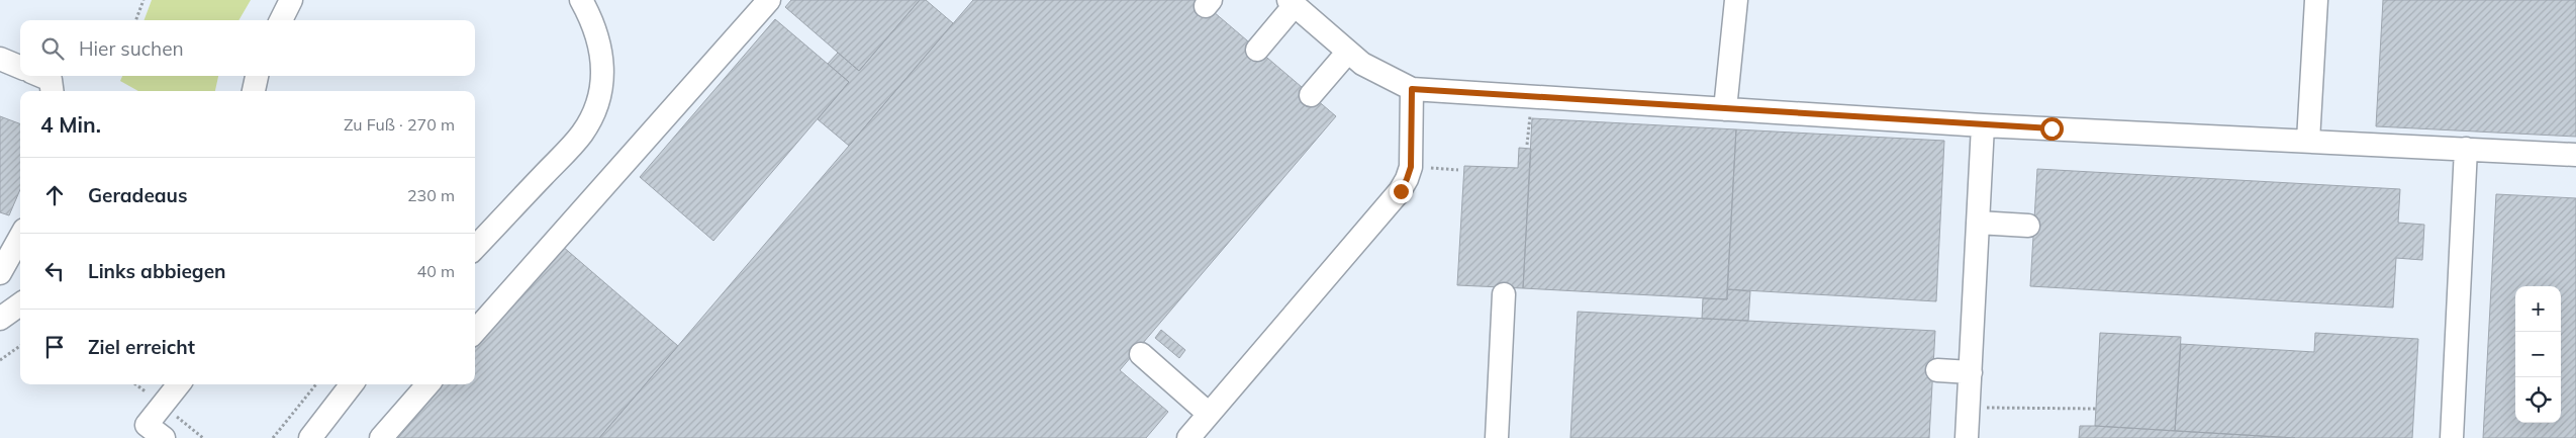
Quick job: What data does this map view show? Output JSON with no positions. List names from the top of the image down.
{
  "page": {
    "search": "Hier suchen",
    "heading": ["4 Min.", "Zu Fuß · 270 m"],
    "list": [
      ["Geradeaus", "230 m"],
      ["Links abbiegen", "40 m"],
      "Ziel erreicht"
    ],
    "map_buttons": ["+", "−"]
  }
}
